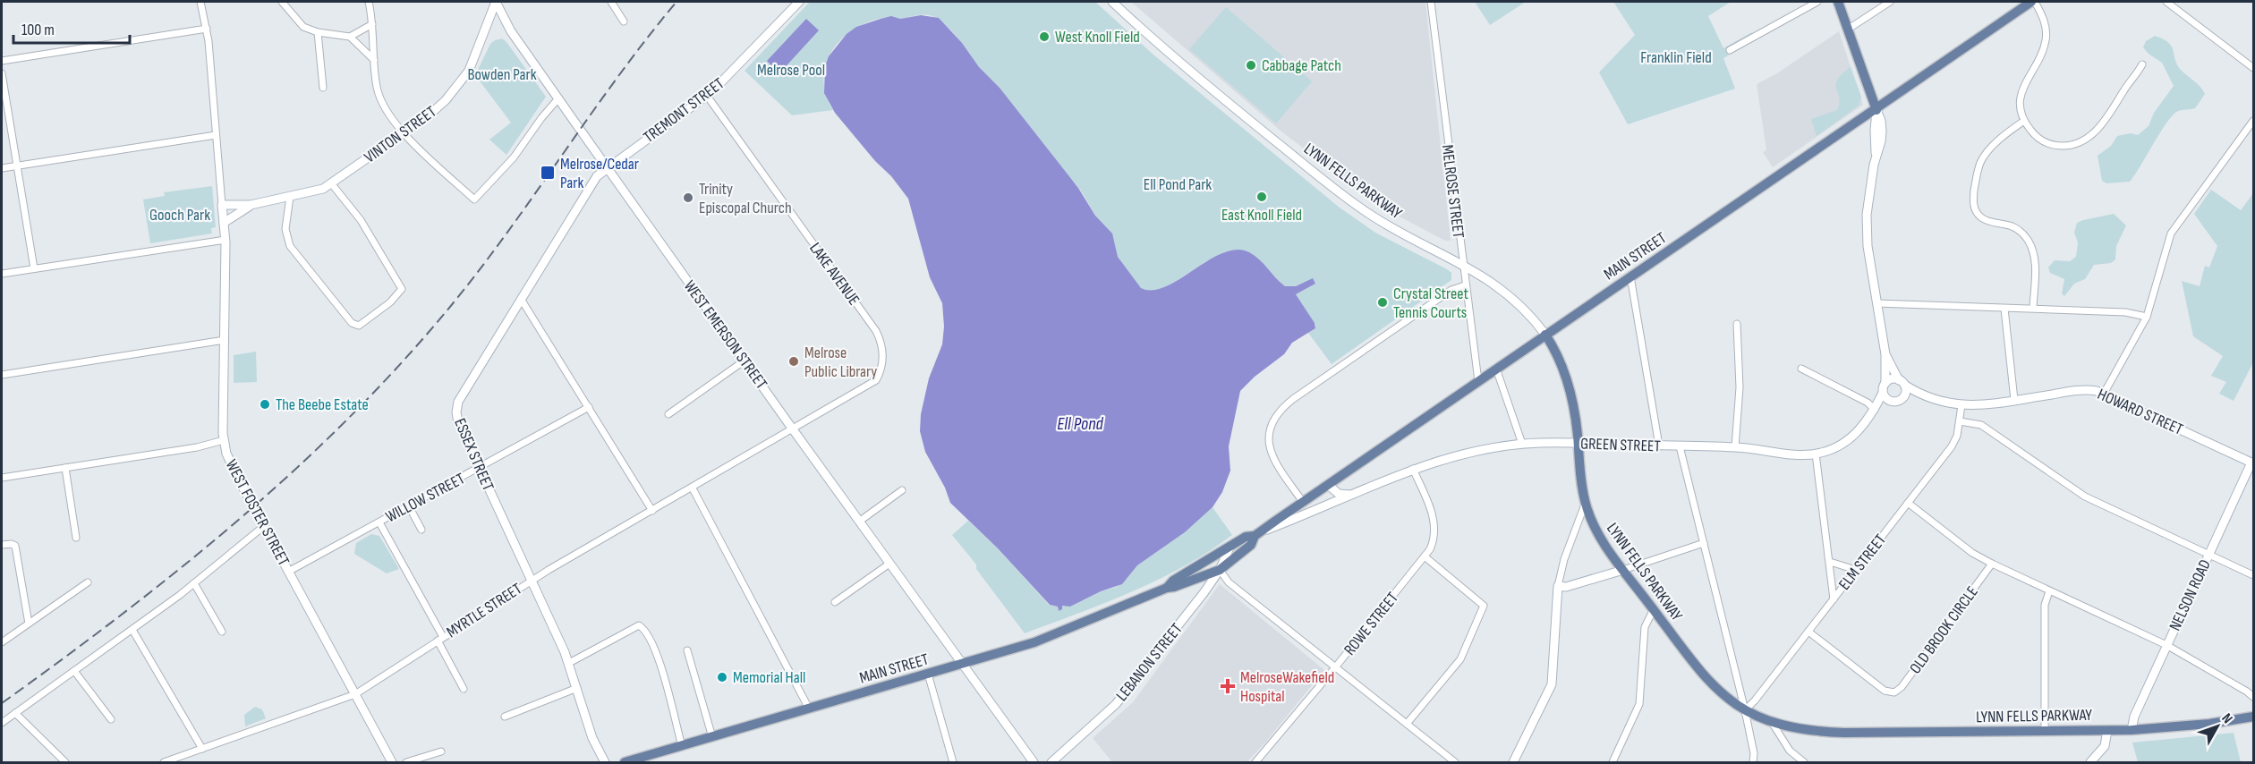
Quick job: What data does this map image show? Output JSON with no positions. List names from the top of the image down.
{
  "streets": {
    "main road": ["LYNN FELLS PARKWAY", "MAIN STREET"],
    "street": [
      "TREMONT STREET",
      "VINTON STREET",
      "MELROSE STREET",
      "LAKE AVENUE",
      "WEST EMERSON STREET",
      "HOWARD STREET",
      "GREEN STREET",
      "ESSEX STREET",
      "WILLOW STREET",
      "WEST FOSTER STREET",
      "ELM STREET",
      "NELSON ROAD",
      "MYRTLE STREET",
      "ROWE STREET",
      "OLD BROOK CIRCLE",
      "LEBANON STREET"
    ]
  },
  "crossings": [
    ["TREMONT STREET", "LAKE AVENUE"],
    ["TREMONT STREET", "WEST EMERSON STREET"],
    ["TREMONT STREET", "ESSEX STREET"],
    ["VINTON STREET", "WEST EMERSON STREET"],
    ["VINTON STREET", "WEST FOSTER STREET"],
    ["LYNN FELLS PARKWAY", "MELROSE STREET"],
    ["LYNN FELLS PARKWAY", "MAIN STREET"],
    ["LYNN FELLS PARKWAY", "GREEN STREET"],
    ["LYNN FELLS PARKWAY", "ELM STREET"],
    ["LYNN FELLS PARKWAY", "NELSON ROAD"],
    ["MELROSE STREET", "MAIN STREET"],
    ["MAIN STREET", "WEST EMERSON STREET"],
    ["MAIN STREET", "GREEN STREET"],
    ["MAIN STREET", "LEBANON STREET"],
    ["LAKE AVENUE", "WEST EMERSON STREET"],
    ["LAKE AVENUE", "MYRTLE STREET"],
    ["WEST EMERSON STREET", "ESSEX STREET"],
    ["WEST EMERSON STREET", "MYRTLE STREET"],
    ["HOWARD STREET", "GREEN STREET"],
    ["HOWARD STREET", "ELM STREET"],
    ["HOWARD STREET", "NELSON ROAD"],
    ["GREEN STREET", "ROWE STREET"],
    ["ESSEX STREET", "WILLOW STREET"],
    ["ESSEX STREET", "MYRTLE STREET"],
    ["WILLOW STREET", "WEST FOSTER STREET"],
    ["WEST FOSTER STREET", "MYRTLE STREET"],
    ["ELM STREET", "OLD BROOK CIRCLE"]
  ],
  "water": ["Ell Pond"],
  "parks": [
    "Franklin Field",
    "Melrose Pool",
    "Bowden Park",
    "Ell Pond Park",
    "Gooch Park"
  ],
  "places": {
    "other": [
      "West Knoll Field",
      "Cabbage Patch",
      "East Knoll Field",
      "Trinity Episcopal Church",
      "Crystal Street Tennis Courts",
      "Melrose Public Library",
      "The Beebe Estate",
      "Memorial Hall"
    ],
    "transit": ["Melrose/Cedar Park"],
    "health": ["MelroseWakefield Hospital"]
  },
  "scale_bar": "100 m",
  "north": "top right"
}
